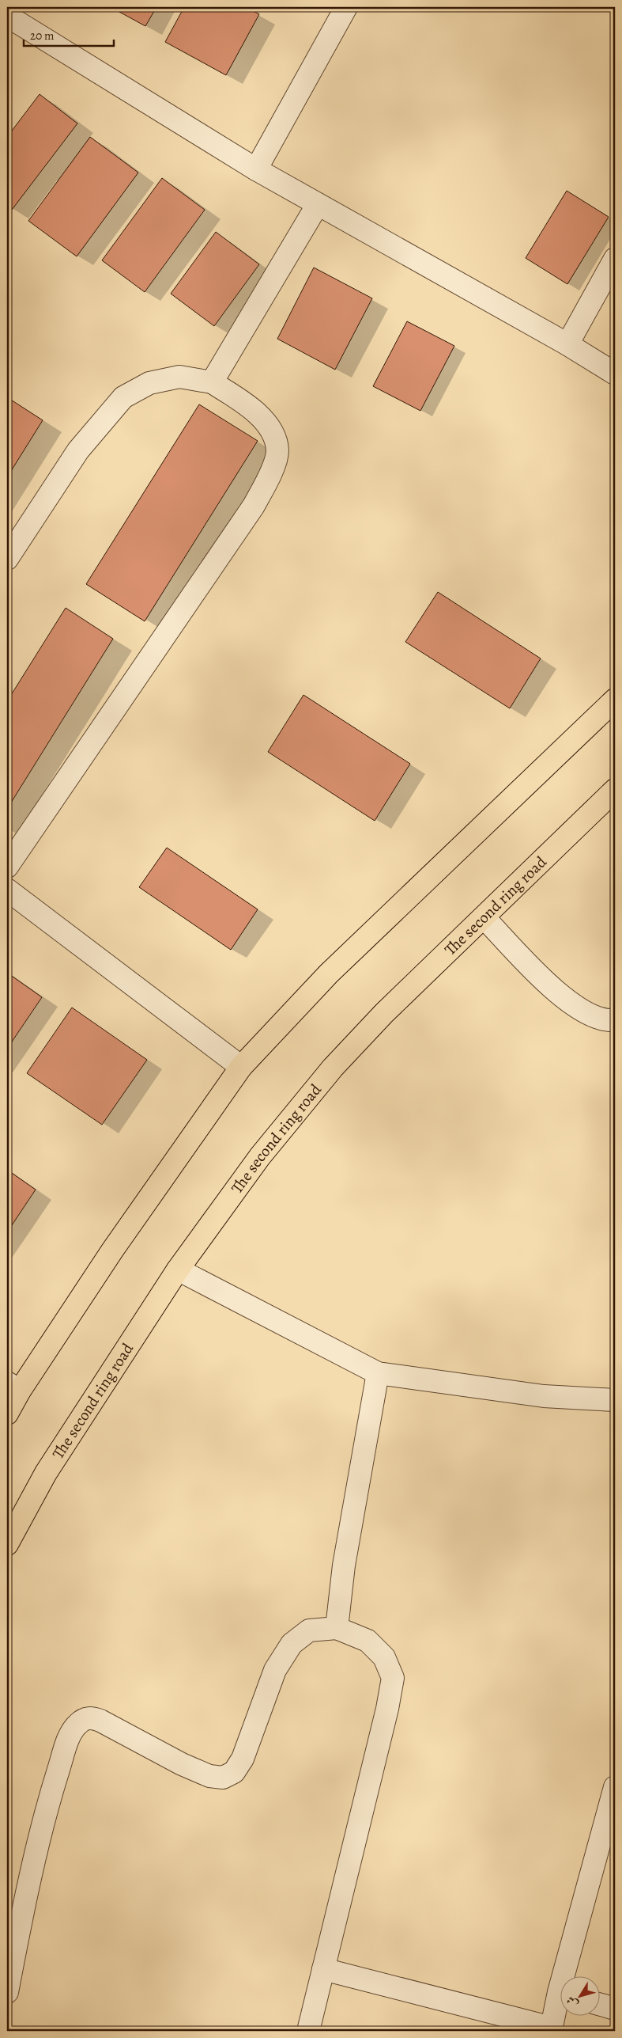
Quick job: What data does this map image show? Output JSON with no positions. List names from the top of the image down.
{
  "streets": {
    "main road": ["The second ring road"]
  },
  "scale_bar": "20 m",
  "north": "bottom left"
}
